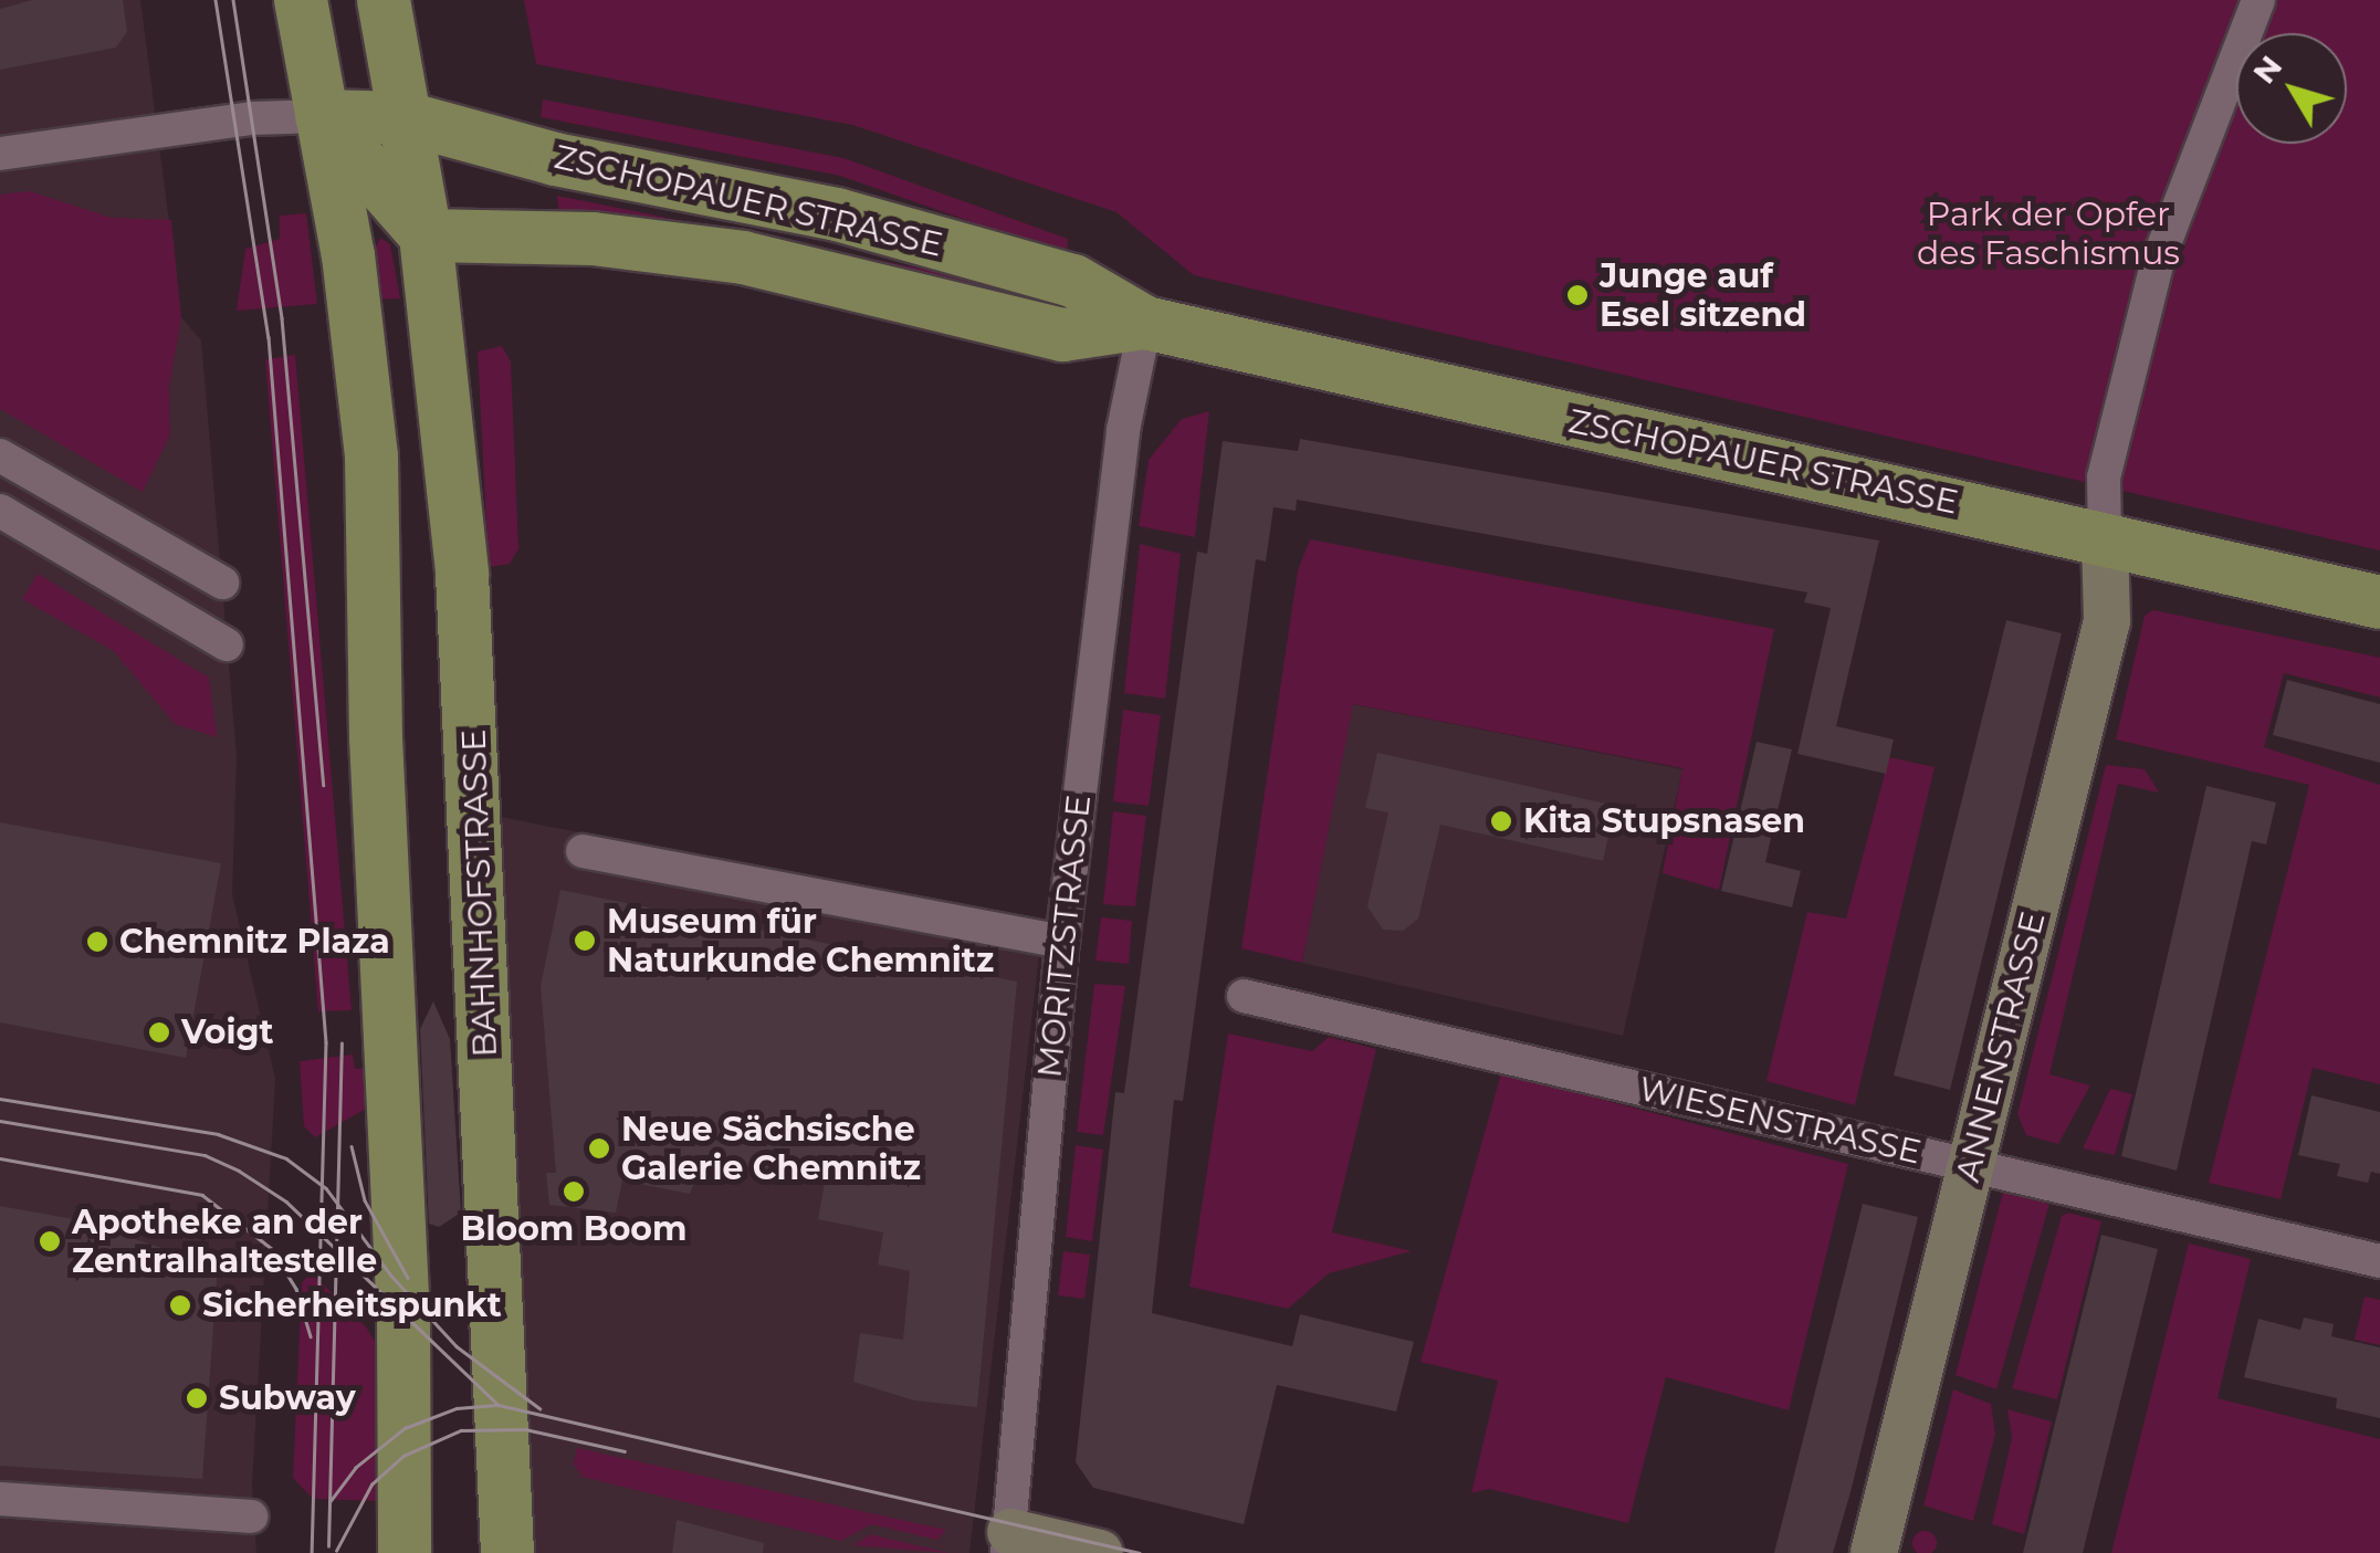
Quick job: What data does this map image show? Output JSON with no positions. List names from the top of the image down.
{
  "streets": {
    "main road": ["ZSCHOPAUER STRASSE", "BAHNHOFSTRASSE"],
    "street": ["MORITZSTRASSE", "ANNENSTRASSE", "WIESENSTRASSE"]
  },
  "crossings": [
    ["ZSCHOPAUER STRASSE", "BAHNHOFSTRASSE"],
    ["ZSCHOPAUER STRASSE", "MORITZSTRASSE"],
    ["ZSCHOPAUER STRASSE", "ANNENSTRASSE"],
    ["ANNENSTRASSE", "WIESENSTRASSE"]
  ],
  "parks": ["Park der Opfer des Faschismus"],
  "places": [
    "Junge auf Esel sitzend",
    "Kita Stupsnasen",
    "Museum für Naturkunde Chemnitz",
    "Chemnitz Plaza",
    "Voigt",
    "Neue Sächsische Galerie Chemnitz",
    "Bloom Boom",
    "Apotheke an der Zentralhaltestelle",
    "Sicherheitspunkt",
    "Subway"
  ],
  "north": "top left"
}
